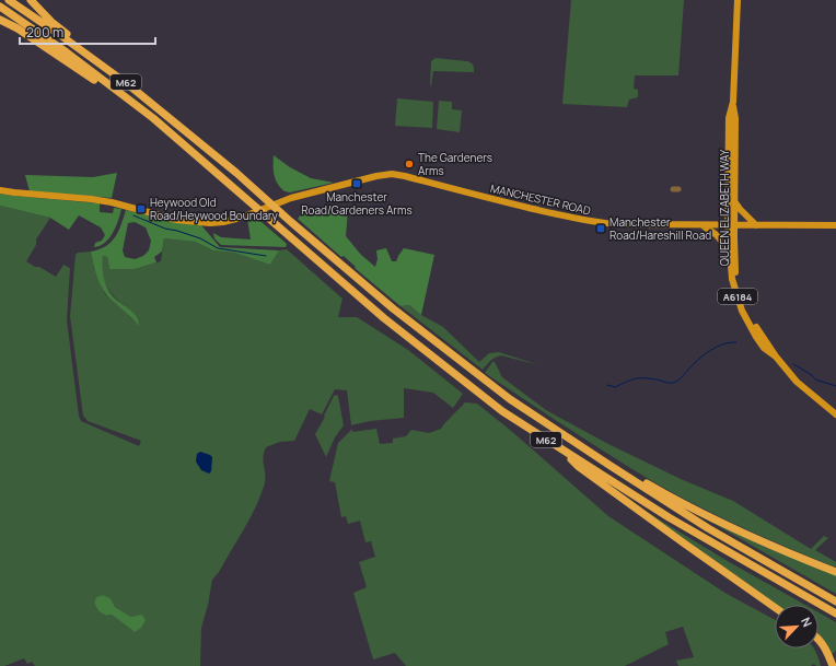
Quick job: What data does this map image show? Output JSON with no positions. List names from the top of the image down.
{
  "streets": {
    "highway": ["M62"],
    "main road": ["MANCHESTER ROAD", "QUEEN ELIZABETH WAY", "A6184"]
  },
  "crossings": [
    ["MANCHESTER ROAD", "QUEEN ELIZABETH WAY"]
  ],
  "places": {
    "other": ["The Gardeners Arms"],
    "transit": ["Manchester Road/Gardeners Arms", "Heywood Old Road/Heywood Boundary", "Manchester Road/Hareshill Road"]
  },
  "scale_bar": "200 m",
  "north": "top right"
}
